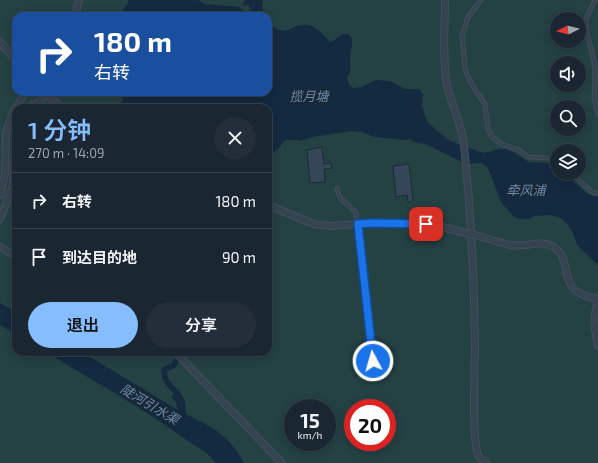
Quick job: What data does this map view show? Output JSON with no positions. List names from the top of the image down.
{
  "water": ["揽月塘", "牵风浦", "陡河引水渠"],
  "north": "left",
  "page": {
    "turn": ["180 m", "右转"],
    "heading": ["1 分钟", "270 m · 14:09"],
    "list": [
      {
        "name": "右转",
        "value": "180 m"
      },
      {
        "name": "到达目的地",
        "value": "90 m"
      }
    ],
    "buttons": ["退出", "分享"],
    "speed": "15 km/h",
    "limit": "20"
  }
}
